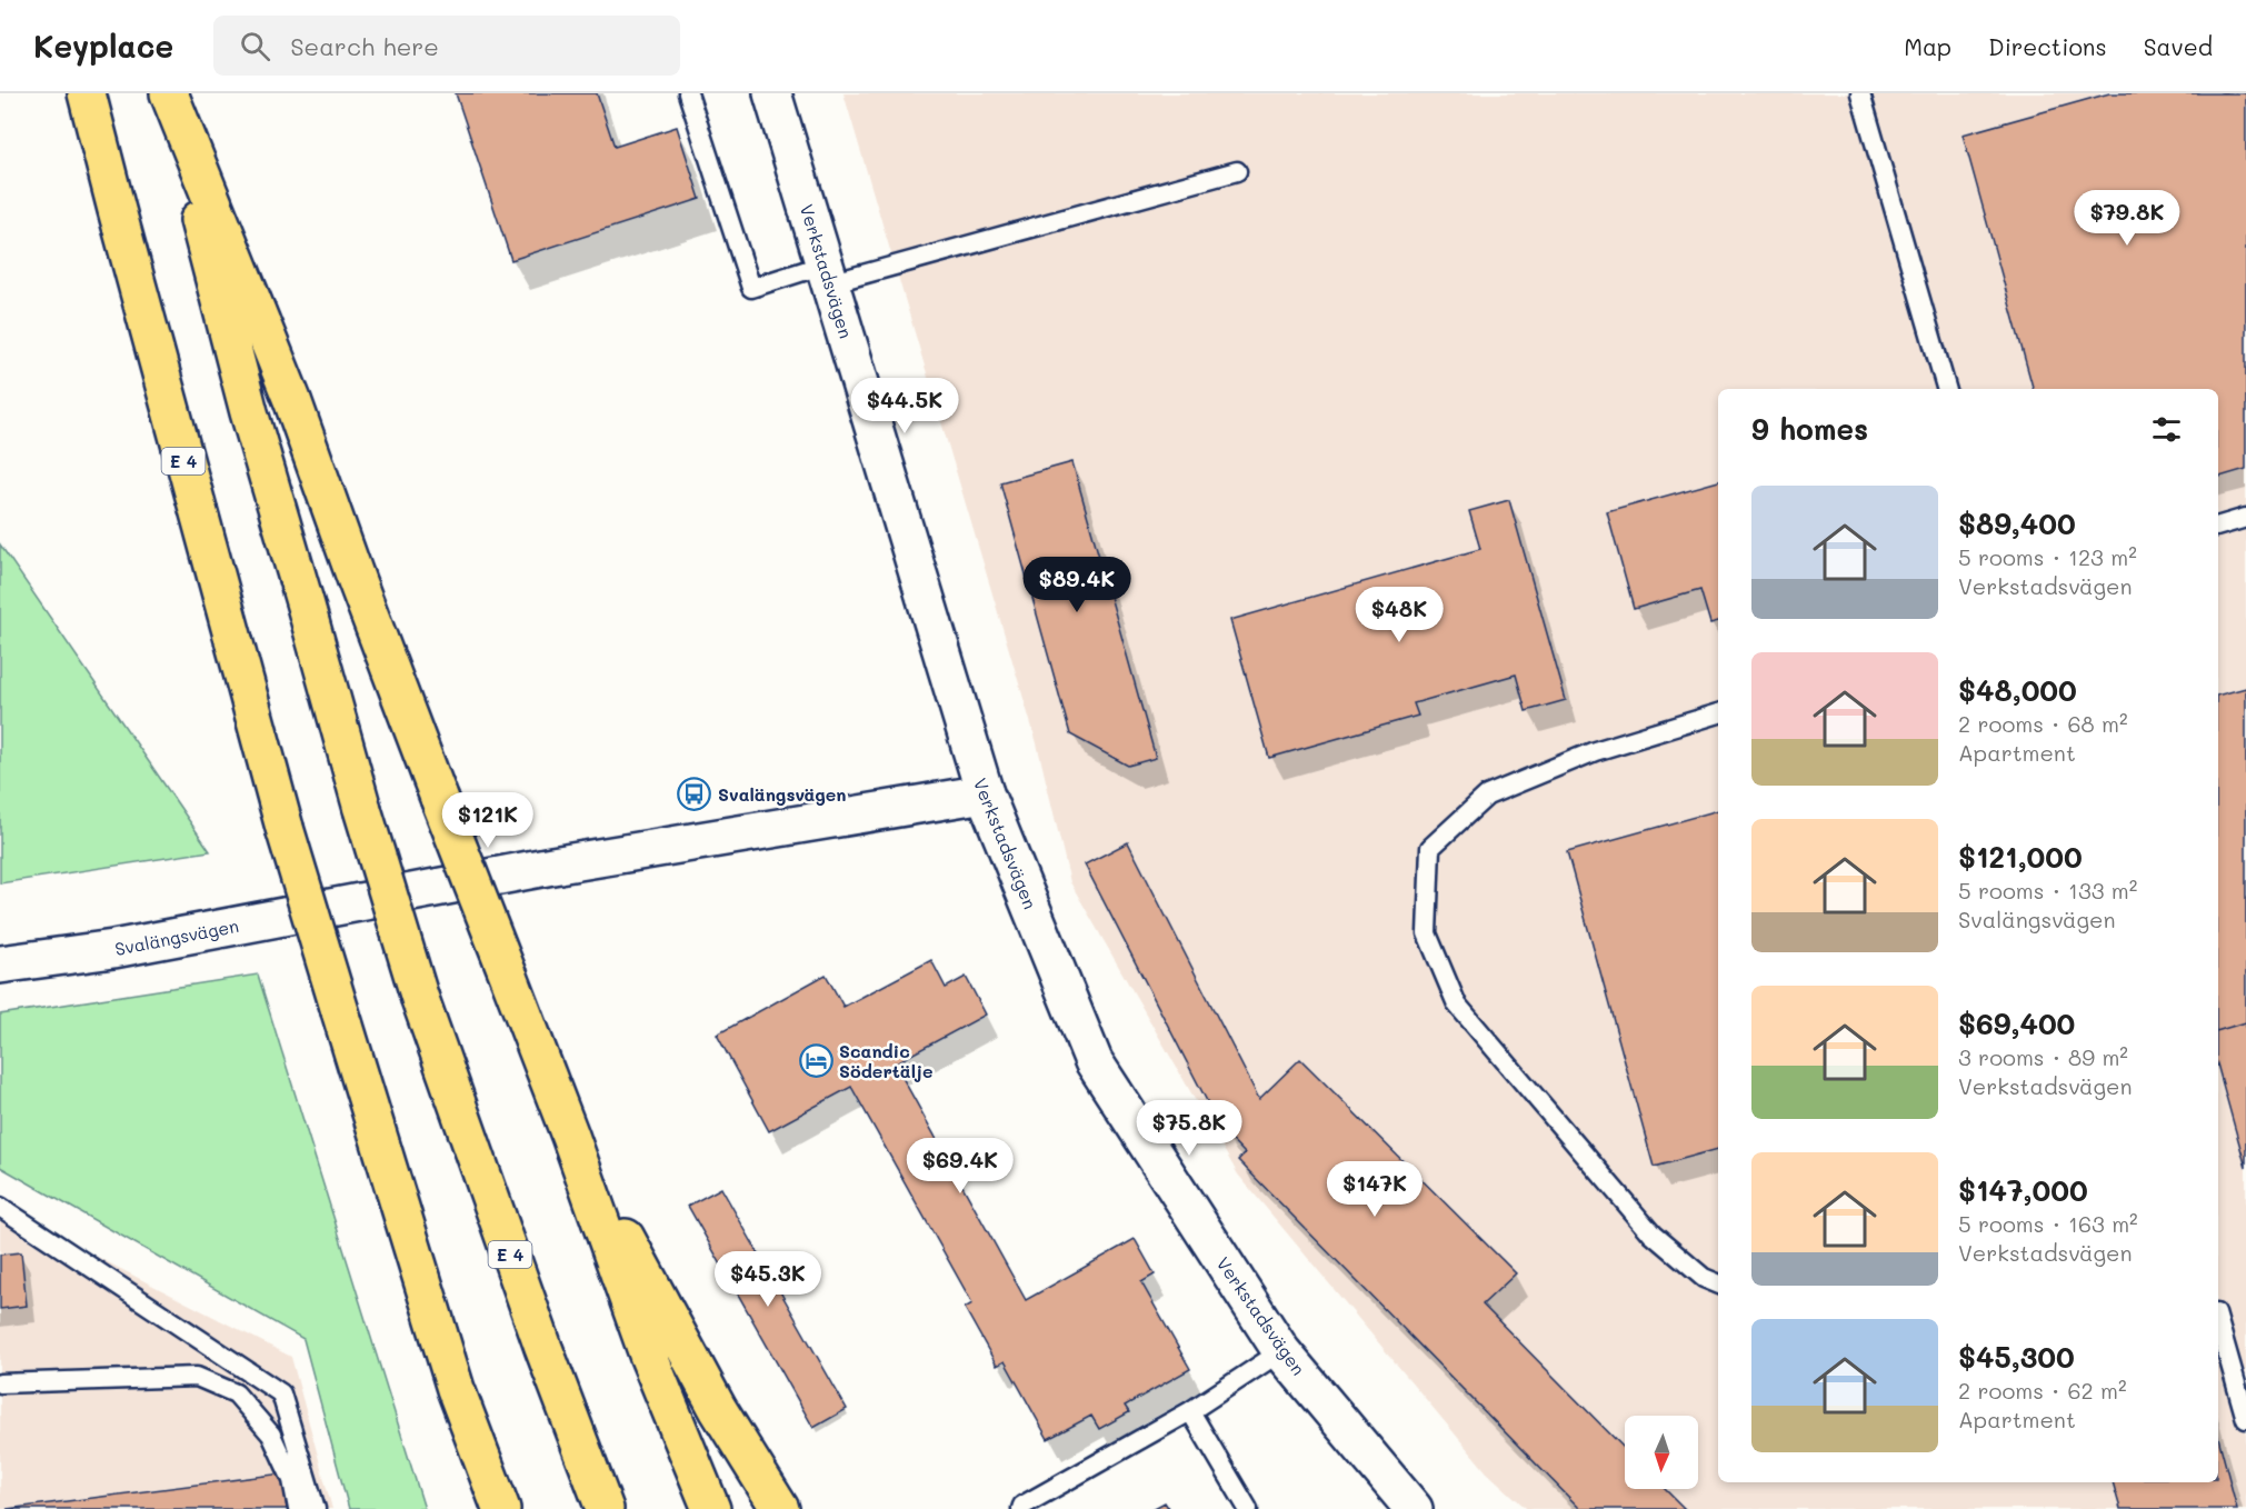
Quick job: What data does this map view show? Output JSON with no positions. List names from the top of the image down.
{
  "streets": {
    "highway": ["E 4"],
    "main road": ["Verkstadsvägen", "Svalängsvägen"]
  },
  "crossings": [
    ["Verkstadsvägen", "Svalängsvägen"]
  ],
  "places": {
    "bus stop": ["Svalängsvägen"],
    "hotel": ["Scandic Södertälje"]
  },
  "north": "bottom",
  "page": {
    "header": "Keyplace",
    "search": "Search here",
    "nav": ["Map", "Directions", "Saved"],
    "price": [
      "$79.8K",
      "$44.5K",
      "$89.4K",
      "$48K",
      "$121K",
      "$75.8K",
      "$69.4K",
      "$147K",
      "$45.3K"
    ],
    "heading": "9 homes",
    "list": [
      {
        "name": "$89,400",
        "note": "5 rooms · 123 m² · Verkstadsvägen"
      },
      {
        "name": "$48,000",
        "note": "2 rooms · 68 m² · Apartment"
      },
      {
        "name": "$121,000",
        "note": "5 rooms · 133 m² · Svalängsvägen"
      },
      {
        "name": "$69,400",
        "note": "3 rooms · 89 m² · Verkstadsvägen"
      },
      {
        "name": "$147,000",
        "note": "5 rooms · 163 m² · Verkstadsvägen"
      },
      {
        "name": "$45,300",
        "note": "2 rooms · 62 m² · Apartment"
      }
    ]
  }
}
